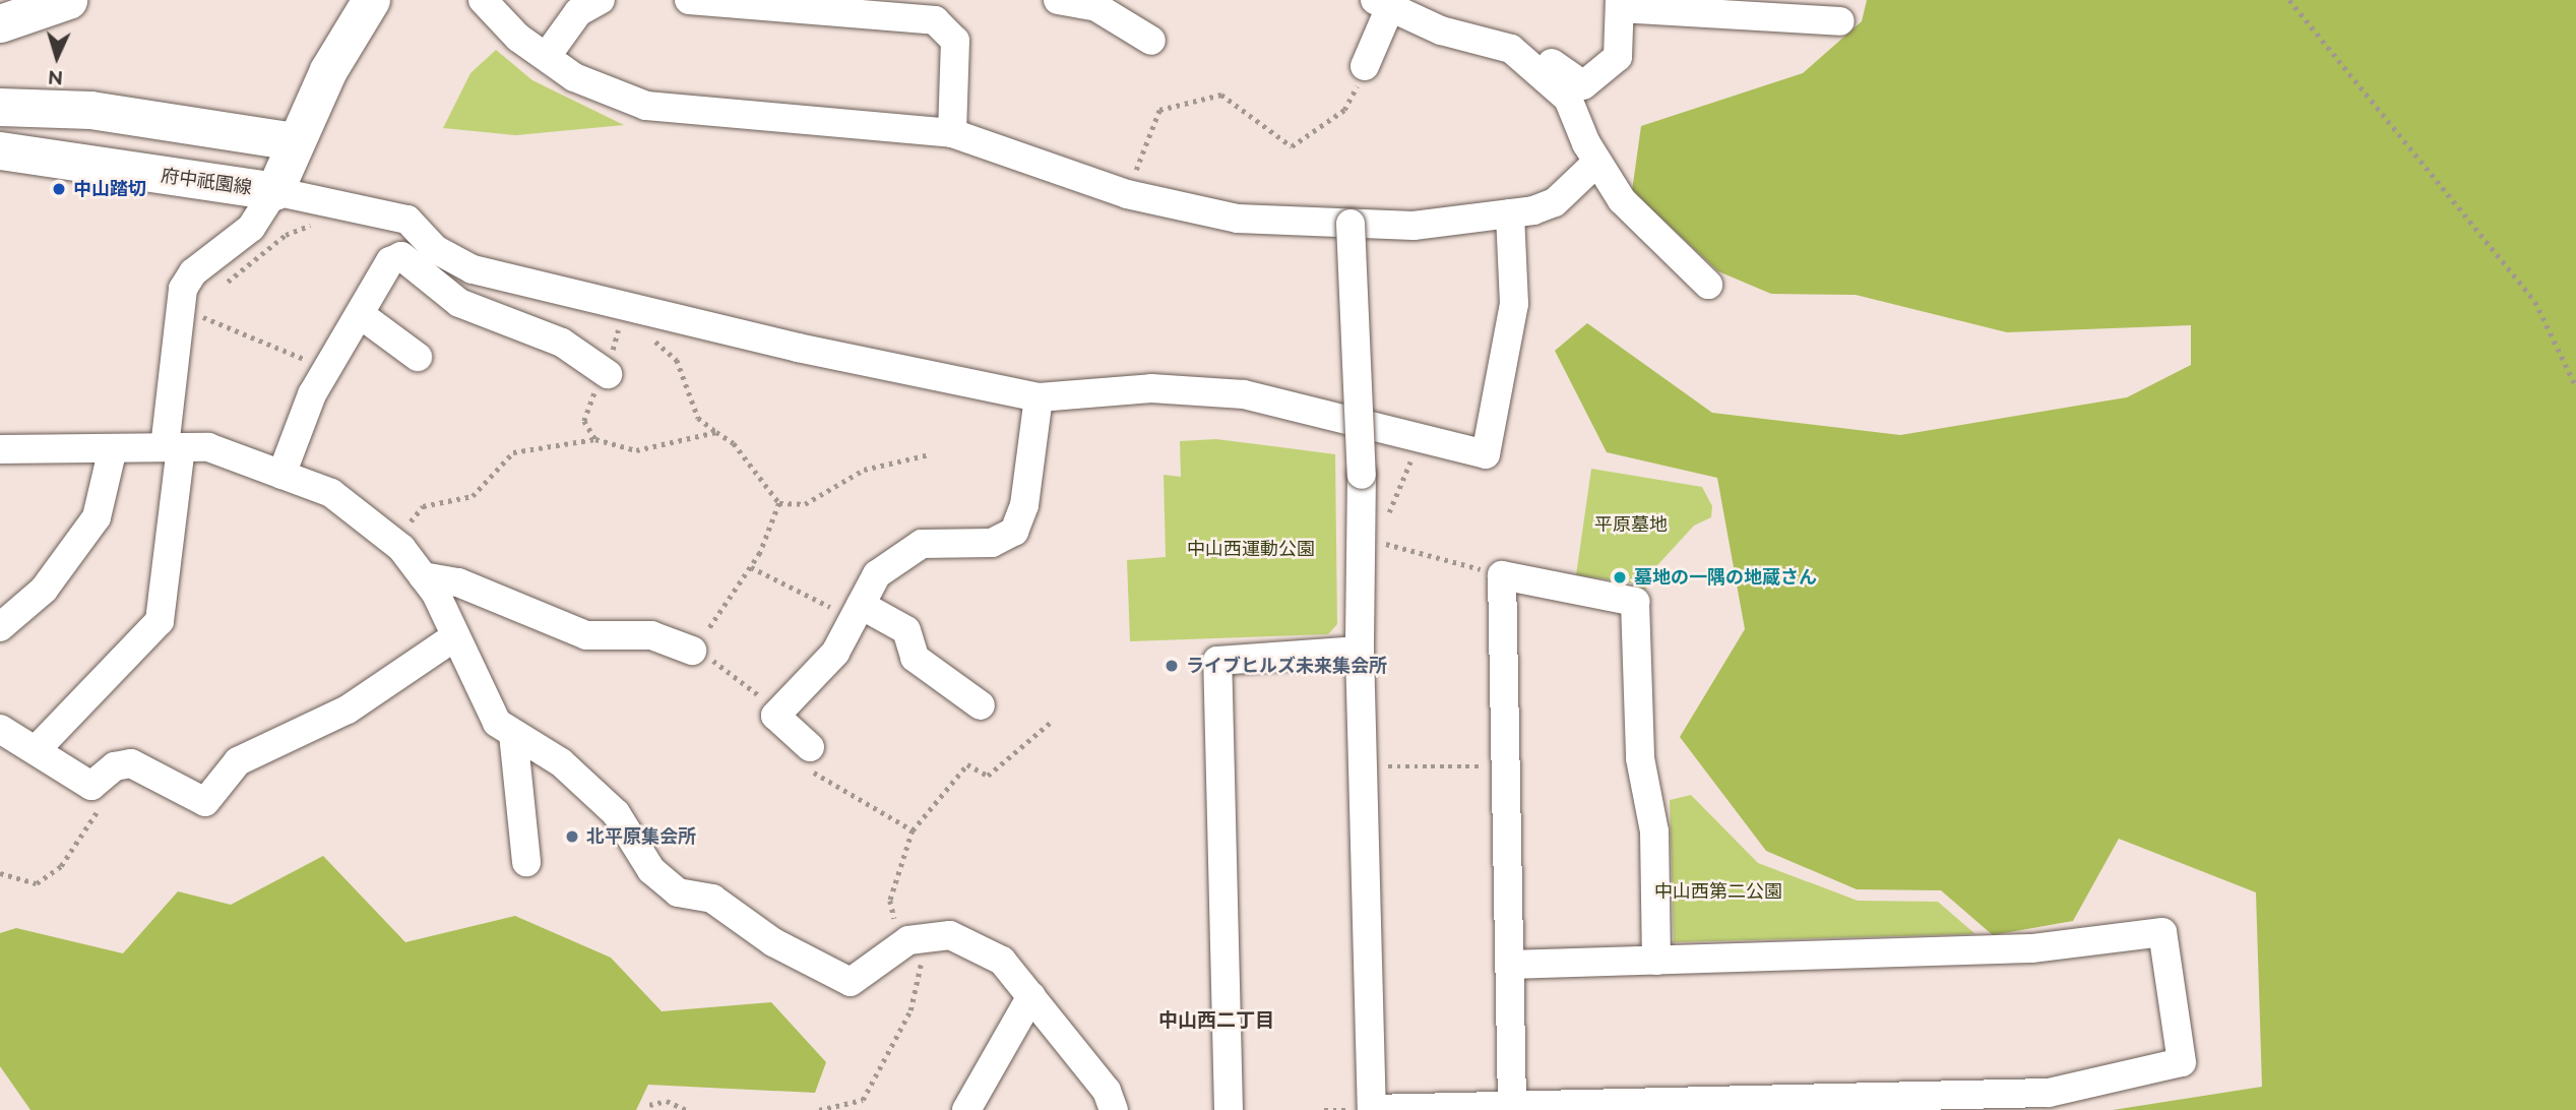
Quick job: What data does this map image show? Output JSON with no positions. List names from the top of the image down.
{
  "streets": {
    "main road": ["府中祇園線"]
  },
  "districts": ["中山西二丁目"],
  "parks": ["平原墓地", "中山西運動公園", "中山西第二公園"],
  "places": [
    "中山踏切",
    "墓地の一隅の地蔵さん",
    "ライブヒルズ未来集会所",
    "北平原集会所"
  ],
  "north": "bottom"
}
